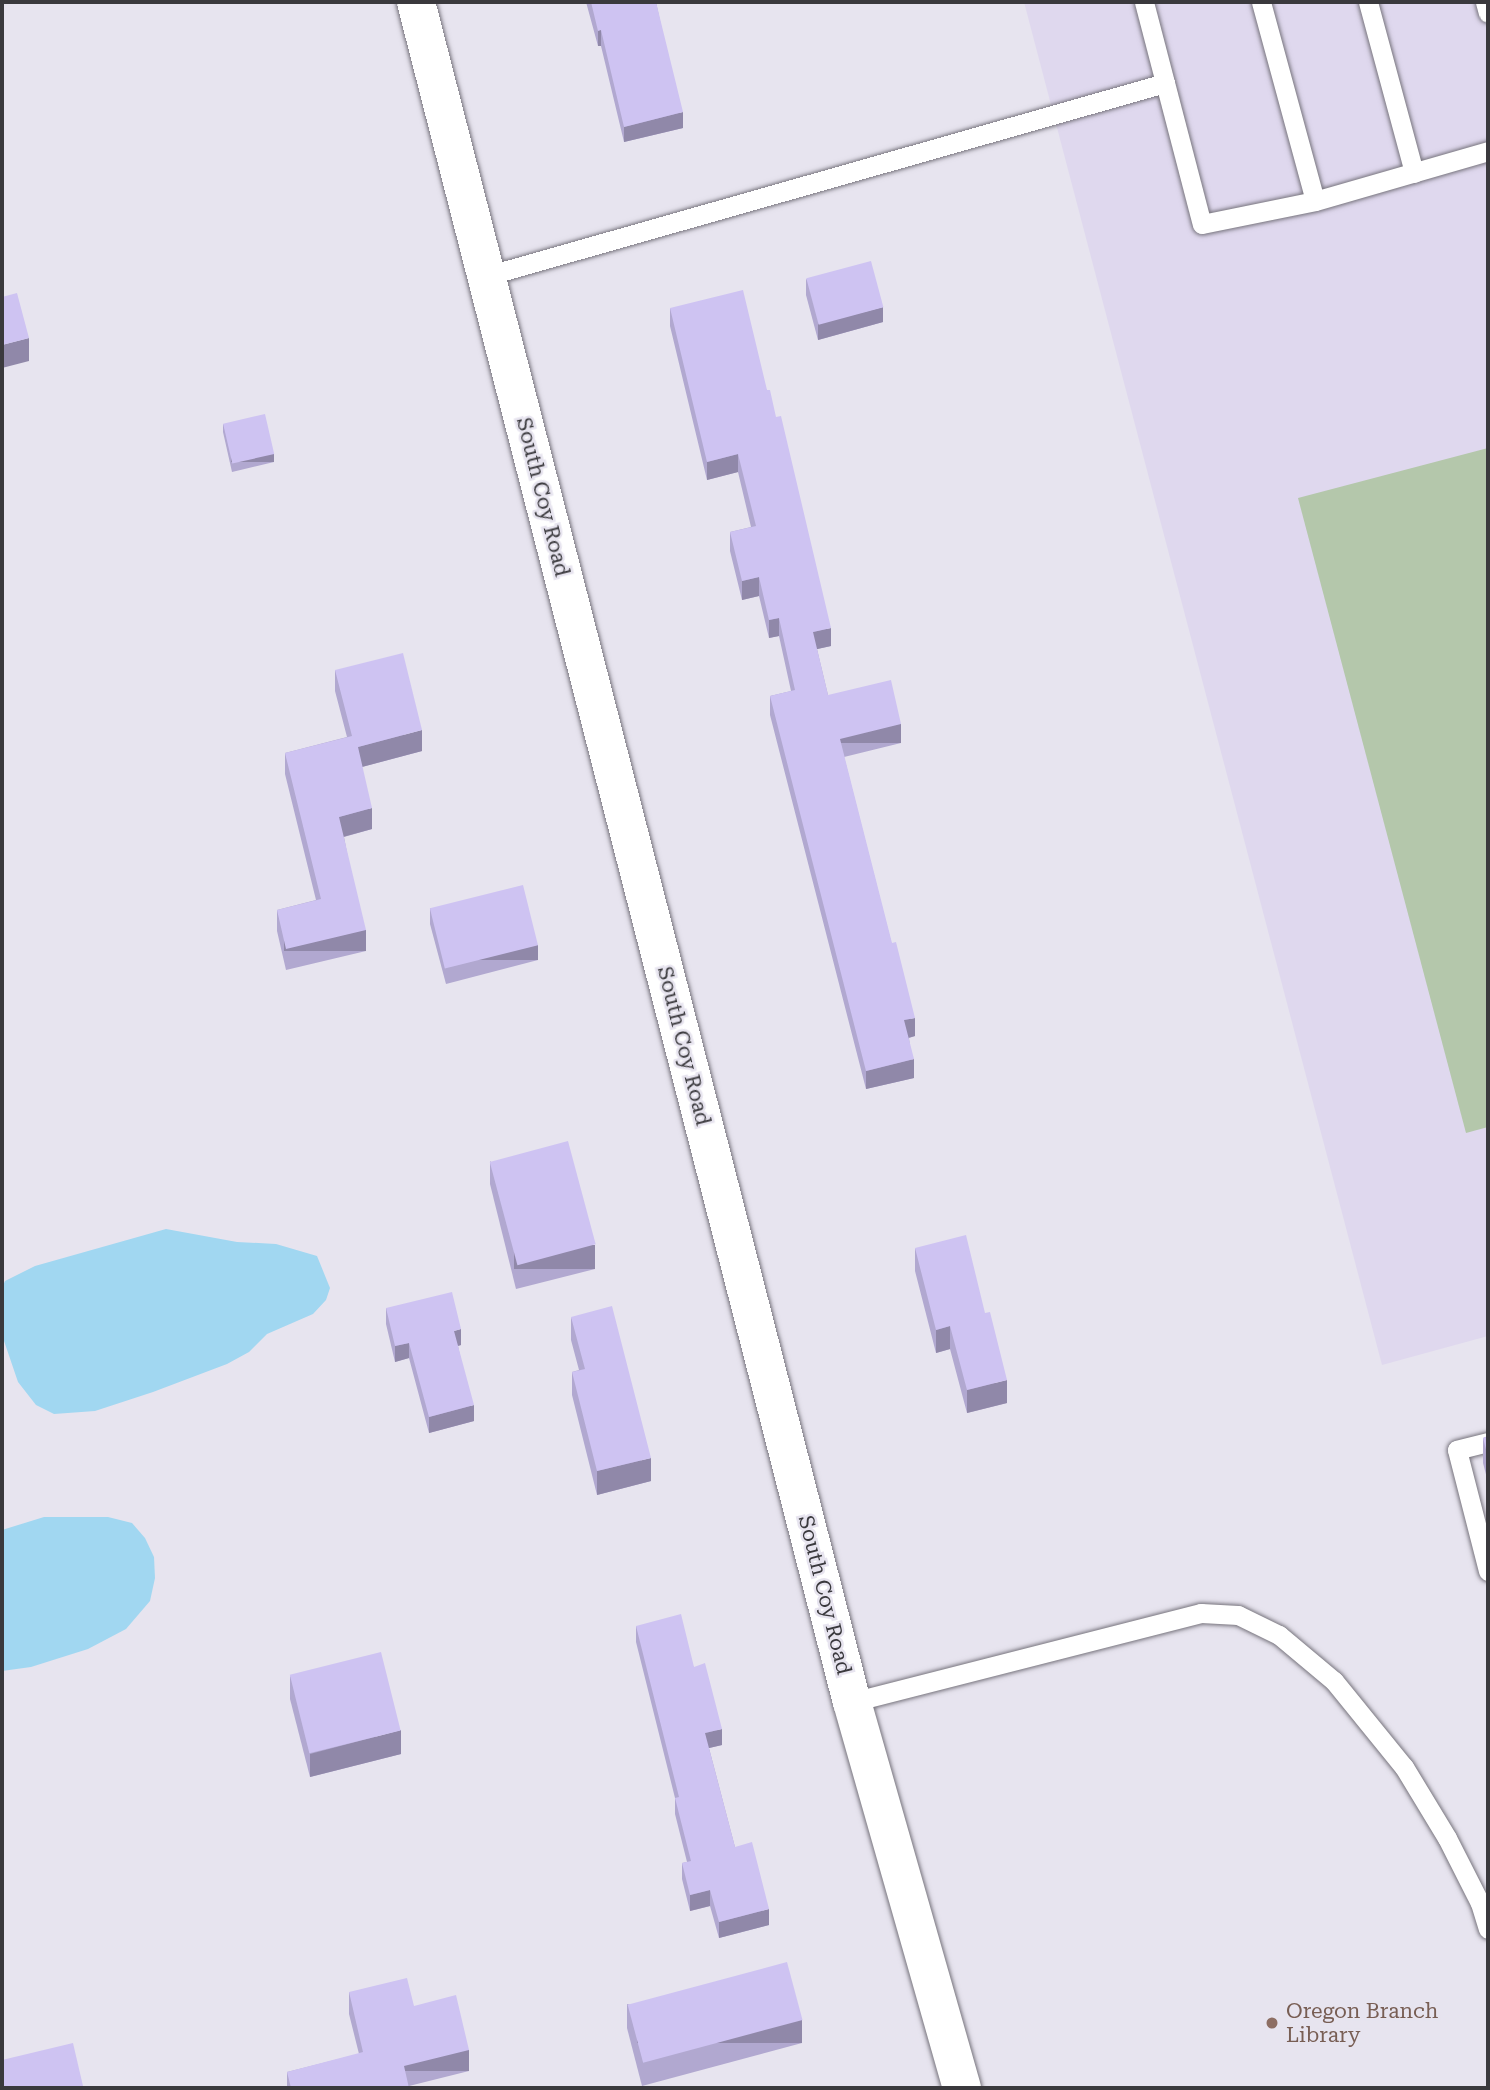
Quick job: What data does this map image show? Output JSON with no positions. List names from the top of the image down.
{
  "streets": {
    "street": ["South Coy Road"]
  },
  "places": ["Oregon Branch Library"]
}
